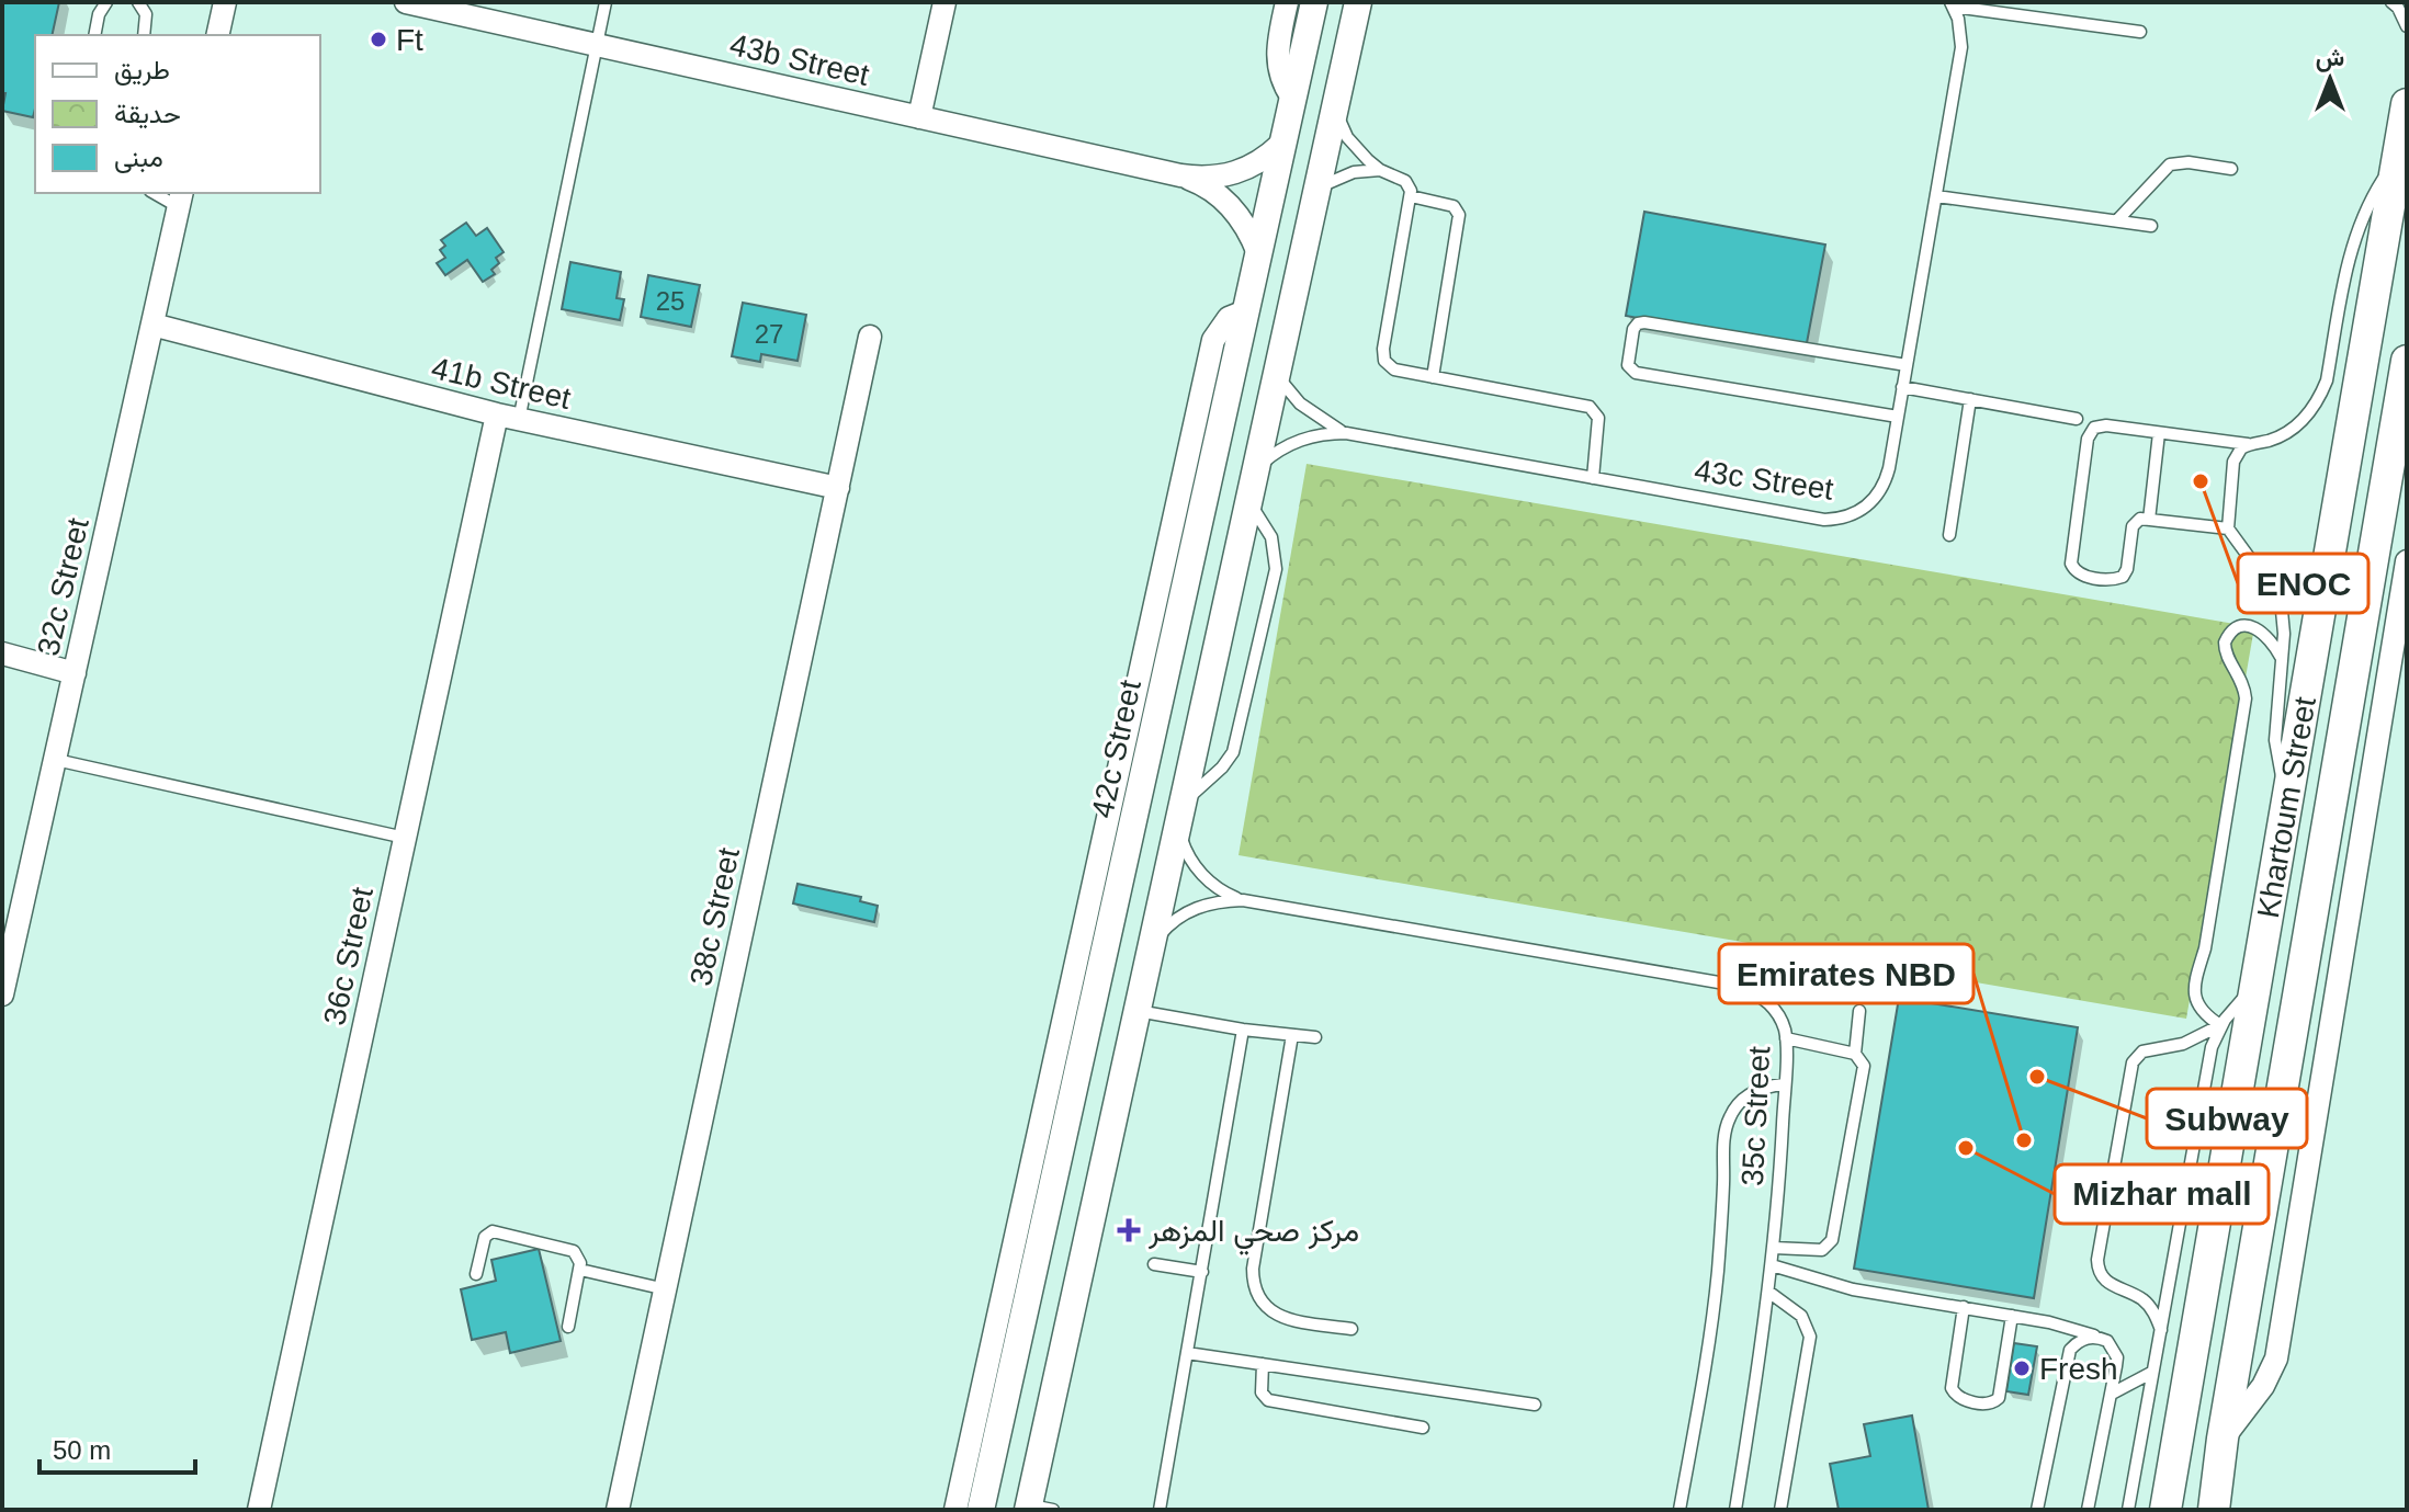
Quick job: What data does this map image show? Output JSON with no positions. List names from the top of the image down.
{
  "streets": {
    "main road": ["Khartoum Street"],
    "street": [
      "43b Street",
      "41b Street",
      "32c Street",
      "42c Street",
      "38c Street",
      "36c Street"
    ],
    "lane": ["43c Street", "35c Street"]
  },
  "crossings": [
    ["43b Street", "42c Street"],
    ["41b Street", "32c Street"],
    ["41b Street", "38c Street"],
    ["41b Street", "36c Street"]
  ],
  "places": {
    "other": [
      "Ft",
      "ENOC",
      "Subway",
      "Emirates NBD",
      "Mizhar mall",
      "Fresh"
    ],
    "health": ["مركز صحي المزهر"]
  },
  "house_numbers": ["25", "27"],
  "legend": ["طريق", "حديقة", "مبنى"],
  "scale_bar": "50 m",
  "north": "top"
}
